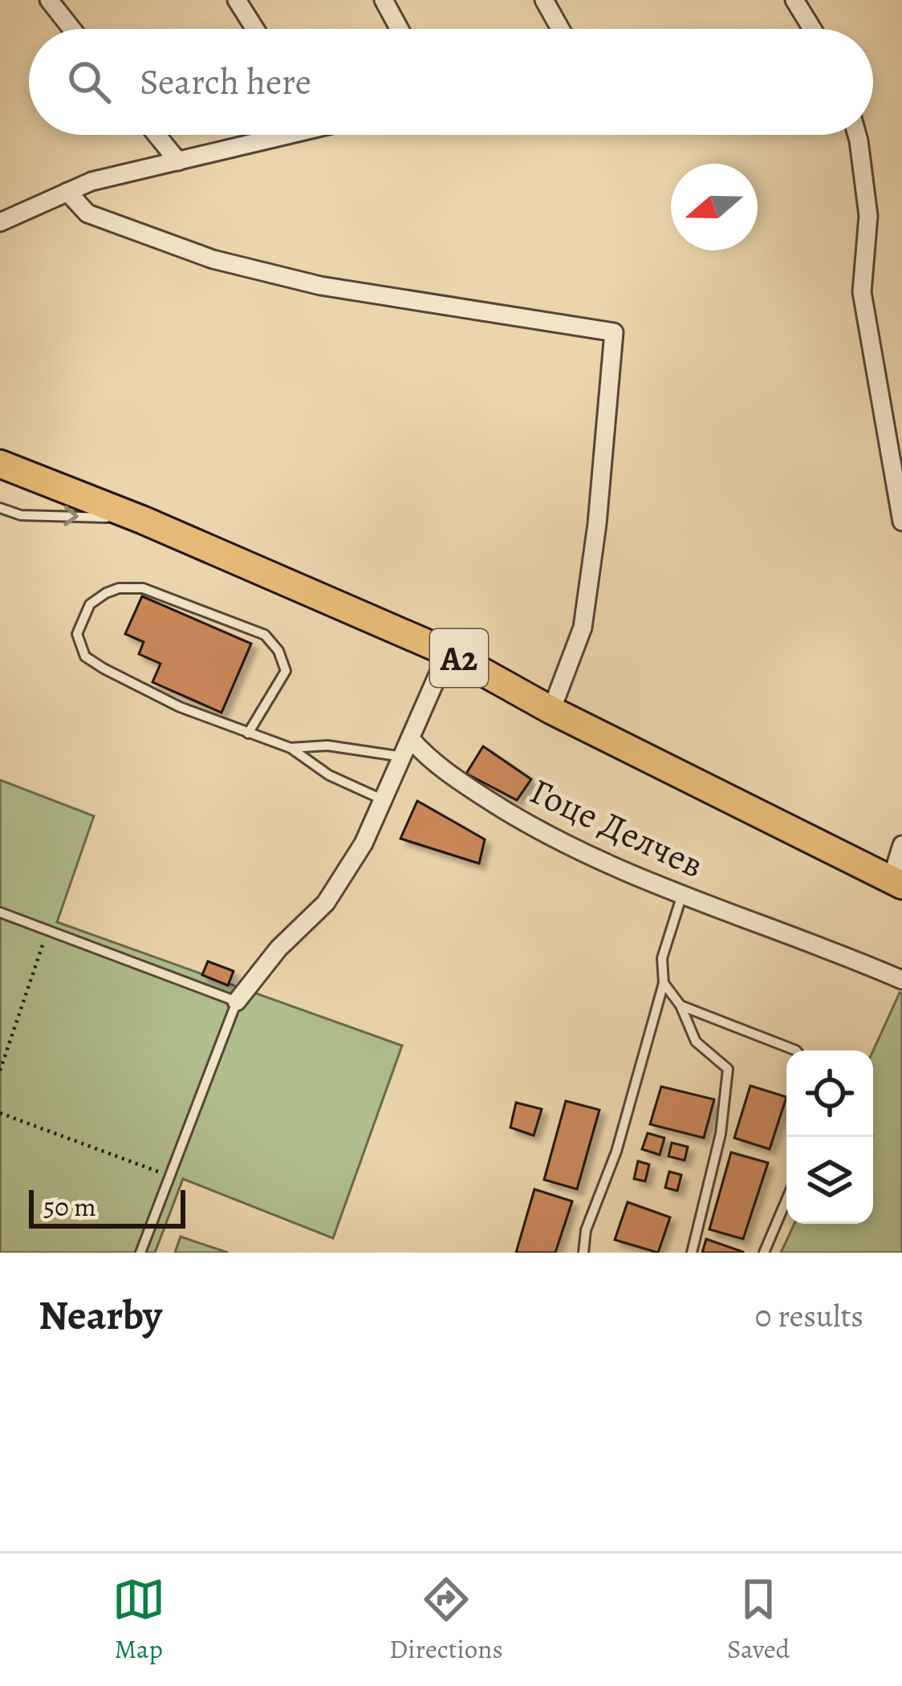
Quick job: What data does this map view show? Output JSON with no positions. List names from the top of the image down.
{
  "streets": {
    "main road": ["A2"],
    "street": ["Гоце Делчев"]
  },
  "scale_bar": "50 m",
  "north": "left",
  "page": {
    "search": "Search here",
    "scale": "50 m",
    "heading": ["Nearby", "0 results"],
    "nav": ["Map", "Directions", "Saved"]
  }
}
